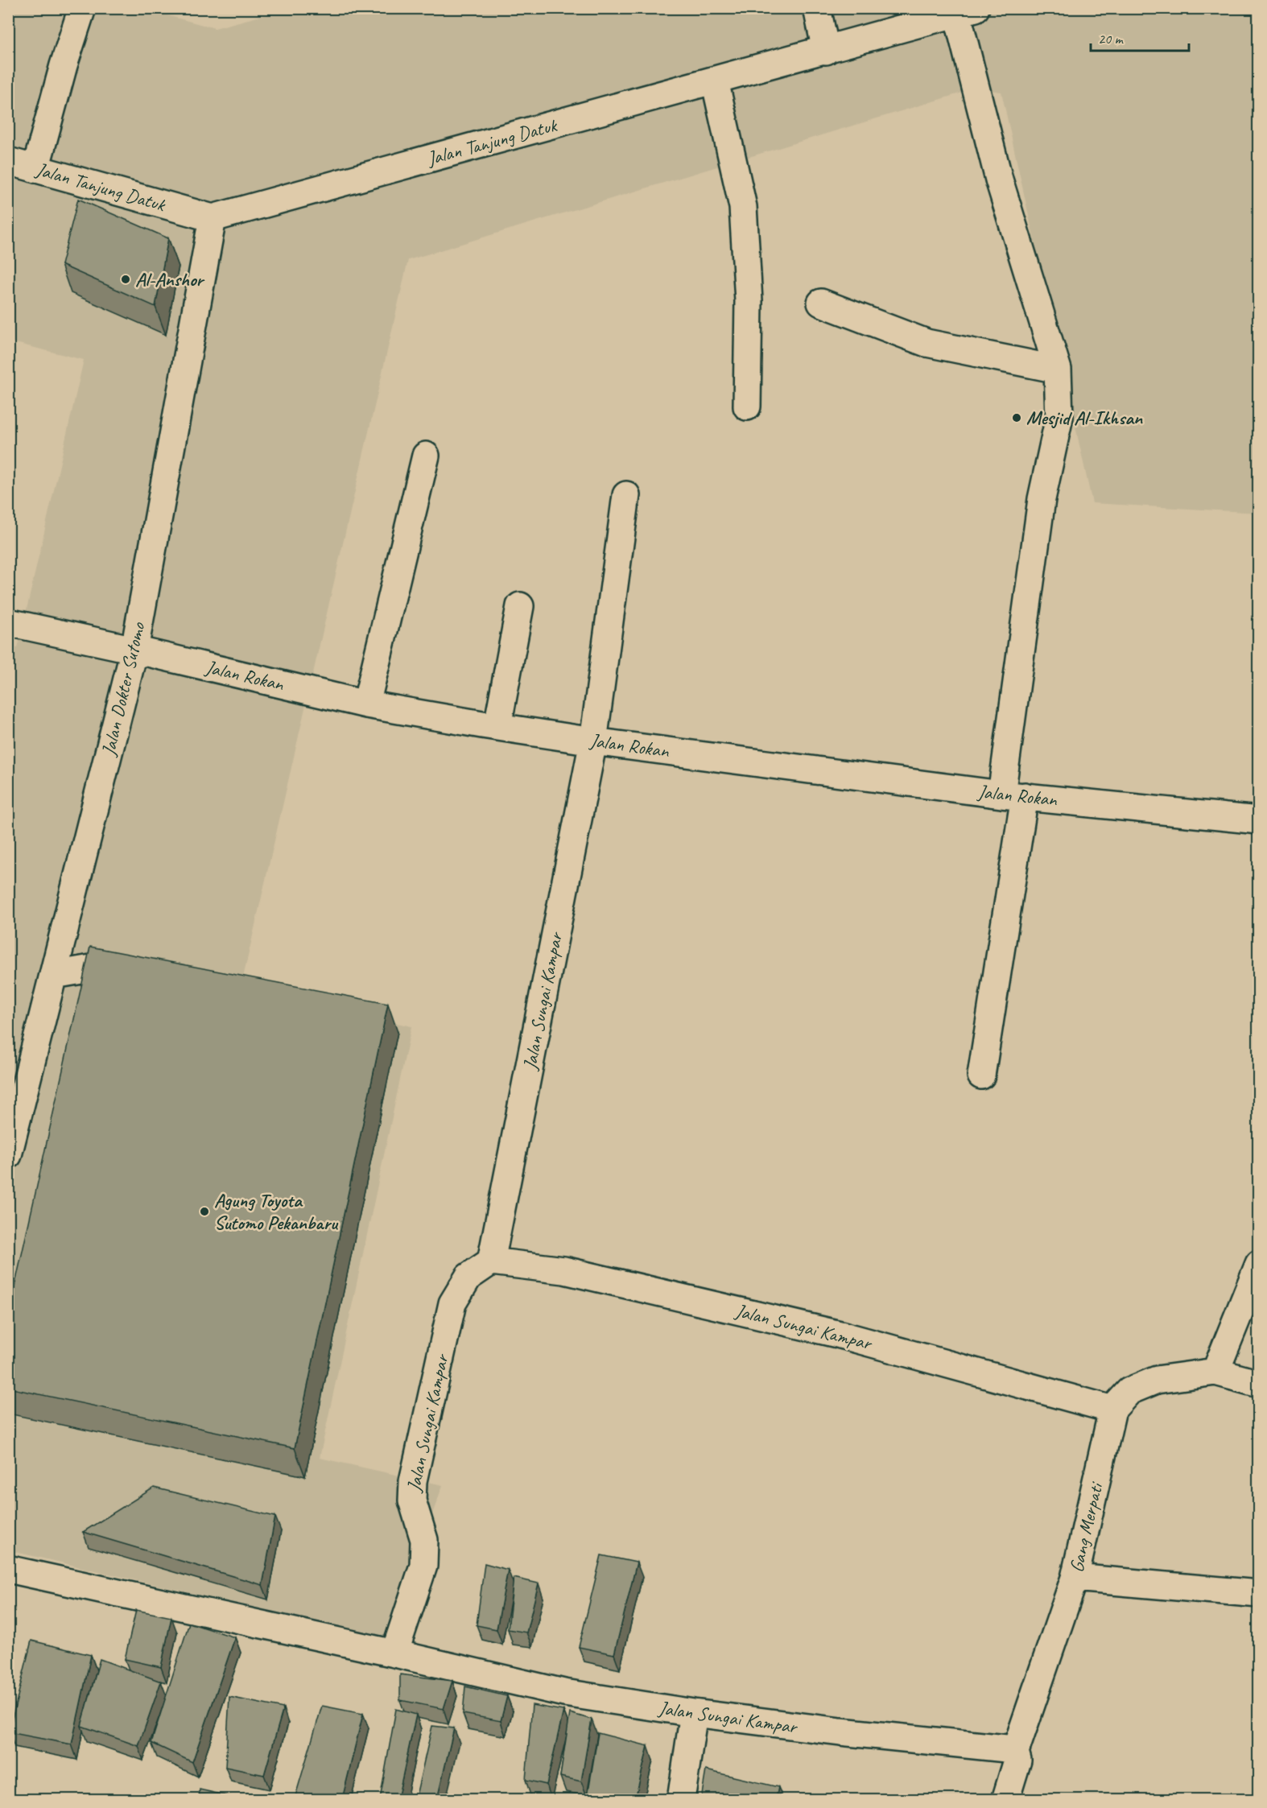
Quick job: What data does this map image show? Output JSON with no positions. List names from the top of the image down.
{
  "streets": {
    "street": [
      "Jalan Tanjung Datuk",
      "Jalan Rokan",
      "Jalan Dokter Sutomo",
      "Jalan Sungai Kampar",
      "Gang Merpati"
    ]
  },
  "crossings": [
    ["Jalan Tanjung Datuk", "Jalan Dokter Sutomo"],
    ["Jalan Rokan", "Jalan Dokter Sutomo"],
    ["Jalan Rokan", "Jalan Sungai Kampar"],
    ["Jalan Sungai Kampar", "Gang Merpati"]
  ],
  "places": ["Al-Anshor", "Mesjid Al-Ikhsan", "Agung Toyota Sutomo Pekanbaru"],
  "scale_bar": "20 m"
}
